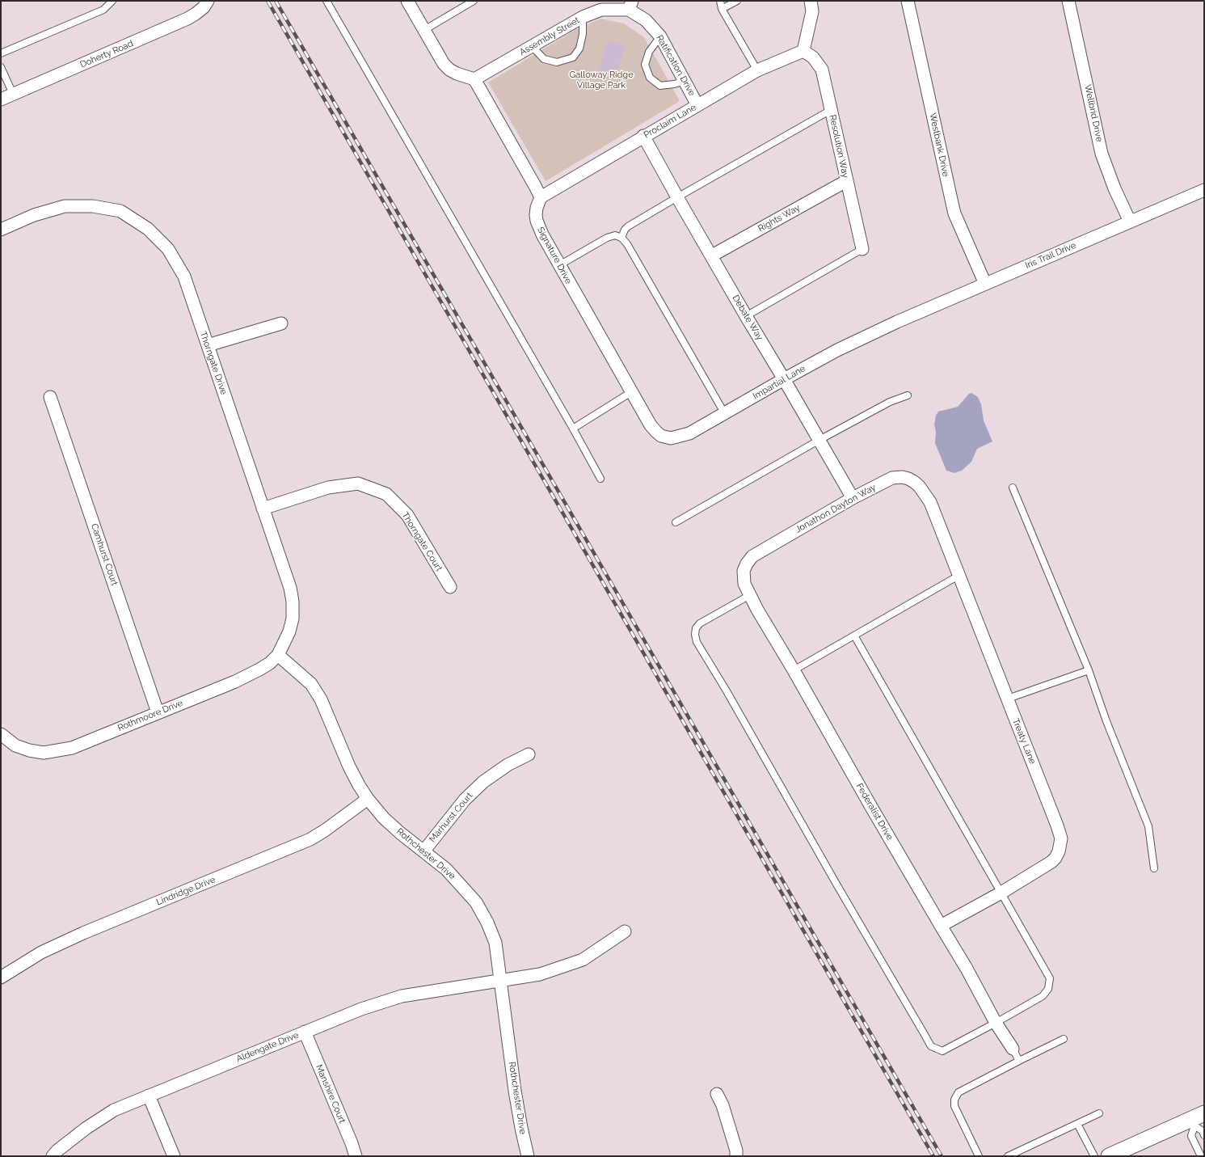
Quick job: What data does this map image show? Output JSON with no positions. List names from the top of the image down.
{
  "streets": {
    "street": [
      "Assembly Street",
      "Doherty Road",
      "Ratification Drive",
      "Wellbrid Drive",
      "Proclaim Lane",
      "Westbank Drive",
      "Resolution Way",
      "Rights Way",
      "Signature Drive",
      "Iris Trail Drive",
      "Debate Way",
      "Thorngate Drive",
      "Impartial Lane",
      "Jonathon Dayton Way",
      "Thorngate Court",
      "Camhurst Court",
      "Rothmoore Drive",
      "Treaty Lane",
      "Federalist Drive",
      "Marhurst Court",
      "Rothchester Drive",
      "Lindridge Drive",
      "Aldengate Drive",
      "Manshire Court"
    ]
  },
  "crossings": [
    ["Assembly Street", "Ratification Drive"],
    ["Ratification Drive", "Proclaim Lane"],
    ["Wellbrid Drive", "Iris Trail Drive"],
    ["Proclaim Lane", "Resolution Way"],
    ["Proclaim Lane", "Signature Drive"],
    ["Proclaim Lane", "Debate Way"],
    ["Westbank Drive", "Iris Trail Drive"],
    ["Resolution Way", "Rights Way"],
    ["Rights Way", "Debate Way"],
    ["Signature Drive", "Impartial Lane"],
    ["Iris Trail Drive", "Impartial Lane"],
    ["Debate Way", "Impartial Lane"],
    ["Debate Way", "Jonathon Dayton Way"],
    ["Thorngate Drive", "Thorngate Court"],
    ["Thorngate Drive", "Rothmoore Drive"],
    ["Thorngate Drive", "Rothchester Drive"],
    ["Jonathon Dayton Way", "Treaty Lane"],
    ["Jonathon Dayton Way", "Federalist Drive"],
    ["Camhurst Court", "Rothmoore Drive"],
    ["Rothmoore Drive", "Rothchester Drive"],
    ["Treaty Lane", "Federalist Drive"],
    ["Marhurst Court", "Rothchester Drive"],
    ["Rothchester Drive", "Lindridge Drive"],
    ["Rothchester Drive", "Aldengate Drive"],
    ["Aldengate Drive", "Manshire Court"]
  ],
  "parks": ["Galloway Ridge Village Park"]
}
